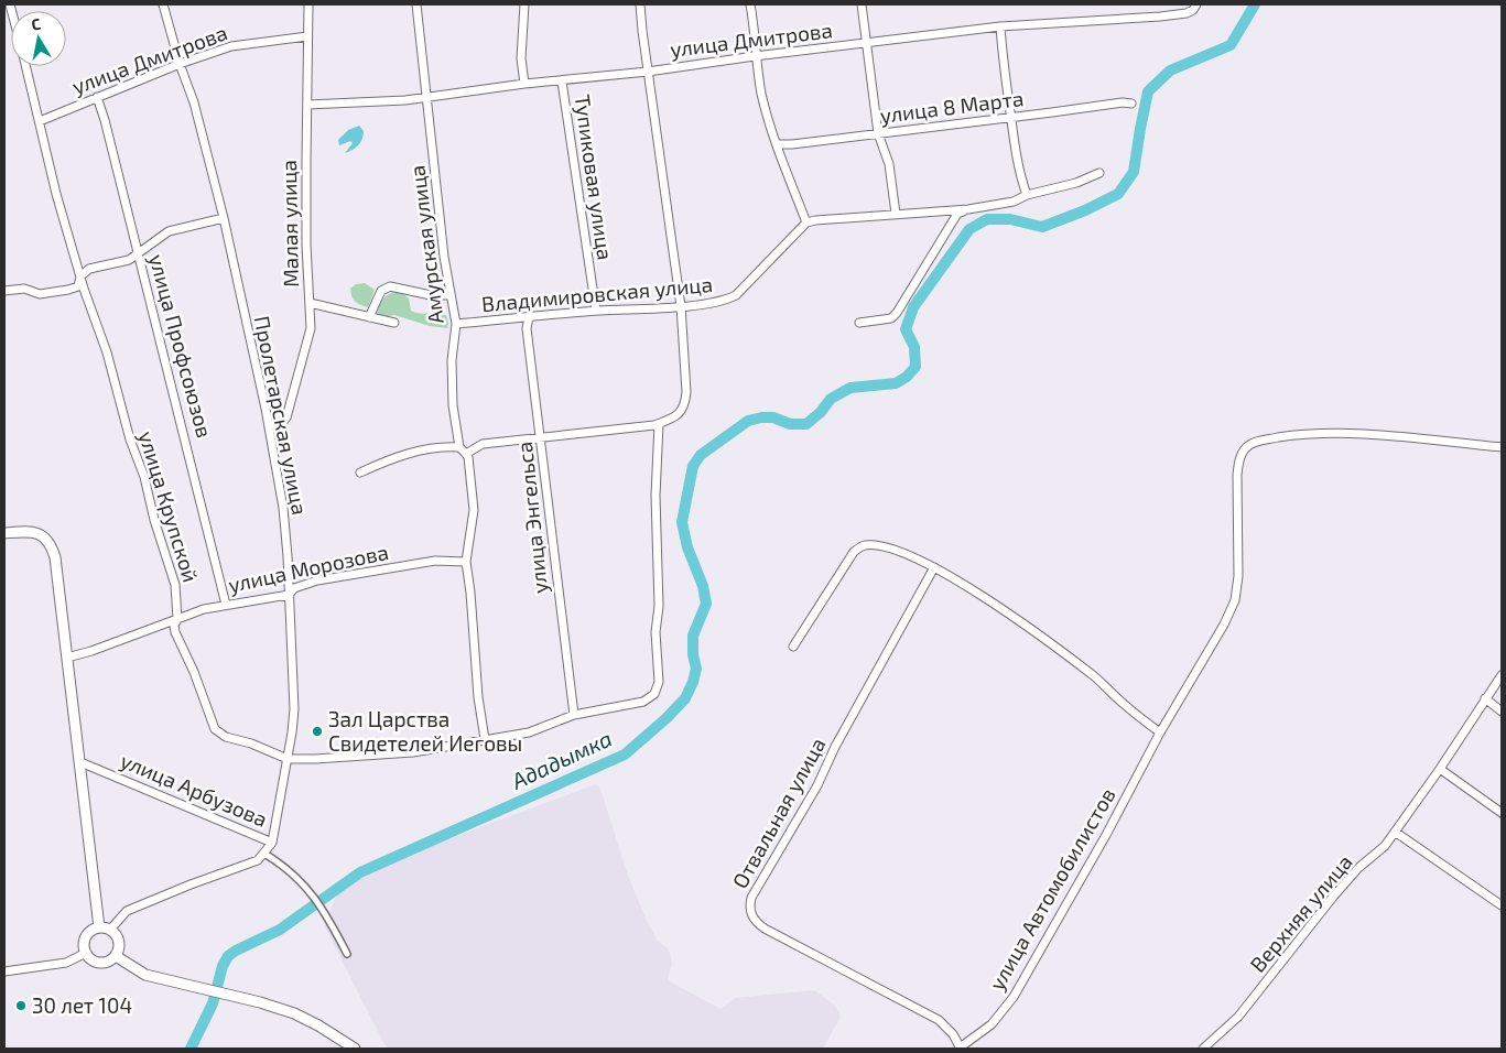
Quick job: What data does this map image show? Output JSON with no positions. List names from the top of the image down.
{
  "streets": {
    "street": [
      "улица Дмитрова",
      "улица 8 Марта",
      "Тупиковая улица",
      "Малая улица",
      "Амурская улица",
      "Владимировская улица",
      "улица Профсоюзов",
      "Пролетарская улица",
      "улица Крупской",
      "улица Энгельса",
      "улица Морозова",
      "улица Арбузова",
      "Отвальная улица",
      "улица Автомобилистов",
      "Верхняя улица"
    ]
  },
  "crossings": [
    ["улица Дмитрова", "Тупиковая улица"],
    ["улица Дмитрова", "Малая улица"],
    ["улица Дмитрова", "Амурская улица"],
    ["улица Дмитрова", "улица Профсоюзов"],
    ["улица Дмитрова", "Пролетарская улица"],
    ["улица Дмитрова", "улица Крупской"],
    ["Тупиковая улица", "Владимировская улица"],
    ["Малая улица", "Пролетарская улица"],
    ["Амурская улица", "Владимировская улица"],
    ["Владимировская улица", "улица Энгельса"],
    ["улица Профсоюзов", "улица Морозова"],
    ["Пролетарская улица", "улица Крупской"],
    ["Пролетарская улица", "улица Морозова"],
    ["Пролетарская улица", "улица Арбузова"],
    ["улица Крупской", "улица Энгельса"],
    ["улица Крупской", "улица Морозова"],
    ["Отвальная улица", "улица Автомобилистов"]
  ],
  "water": ["Ададымка"],
  "places": ["Зал Царства Свидетелей Иеговы", "30 лет 104"],
  "north": "top"
}
